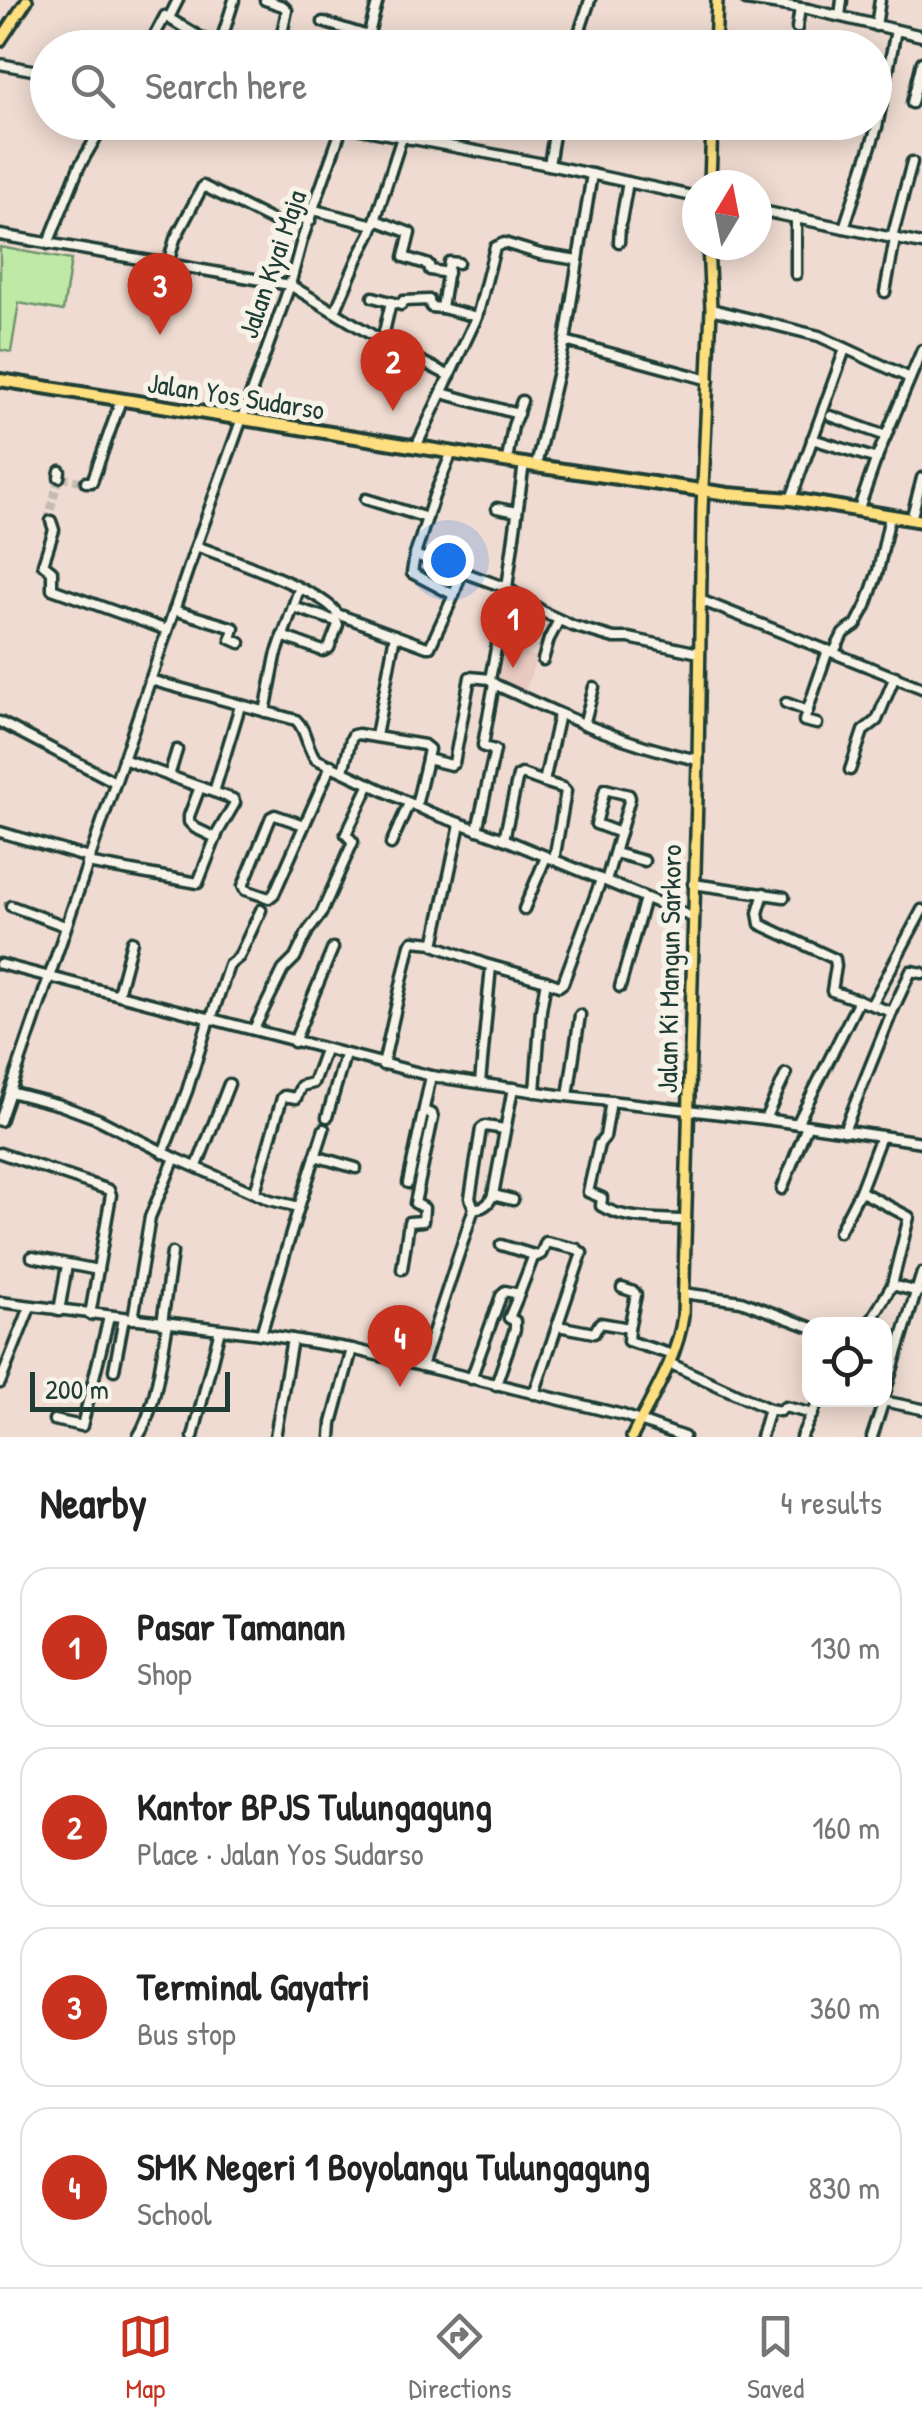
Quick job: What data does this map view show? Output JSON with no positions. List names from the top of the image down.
{
  "streets": {
    "highway": ["Jalan Yos Sudarso"],
    "main road": ["Jalan Ki Mangun Sarkoro"],
    "street": ["Jalan Kyai Maja"]
  },
  "crossings": [
    ["Jalan Kyai Maja", "Jalan Yos Sudarso"],
    ["Jalan Yos Sudarso", "Jalan Ki Mangun Sarkoro"]
  ],
  "scale_bar": "200 m",
  "north": "top",
  "page": {
    "search": "Search here",
    "pins": [
      "3",
      "2",
      "1",
      "4"
    ],
    "scale": "200 m",
    "heading": ["Nearby", "4 results"],
    "list": [
      {
        "mark": "1",
        "name": "Pasar Tamanan",
        "note": "Shop",
        "value": "130 m"
      },
      {
        "mark": "2",
        "name": "Kantor BPJS Tulungagung",
        "note": "Place · Jalan Yos Sudarso",
        "value": "160 m"
      },
      {
        "mark": "3",
        "name": "Terminal Gayatri",
        "note": "Bus stop",
        "value": "360 m"
      },
      {
        "mark": "4",
        "name": "SMK Negeri 1 Boyolangu Tulungagung",
        "note": "School",
        "value": "830 m"
      }
    ],
    "nav": ["Map", "Directions", "Saved"]
  }
}
